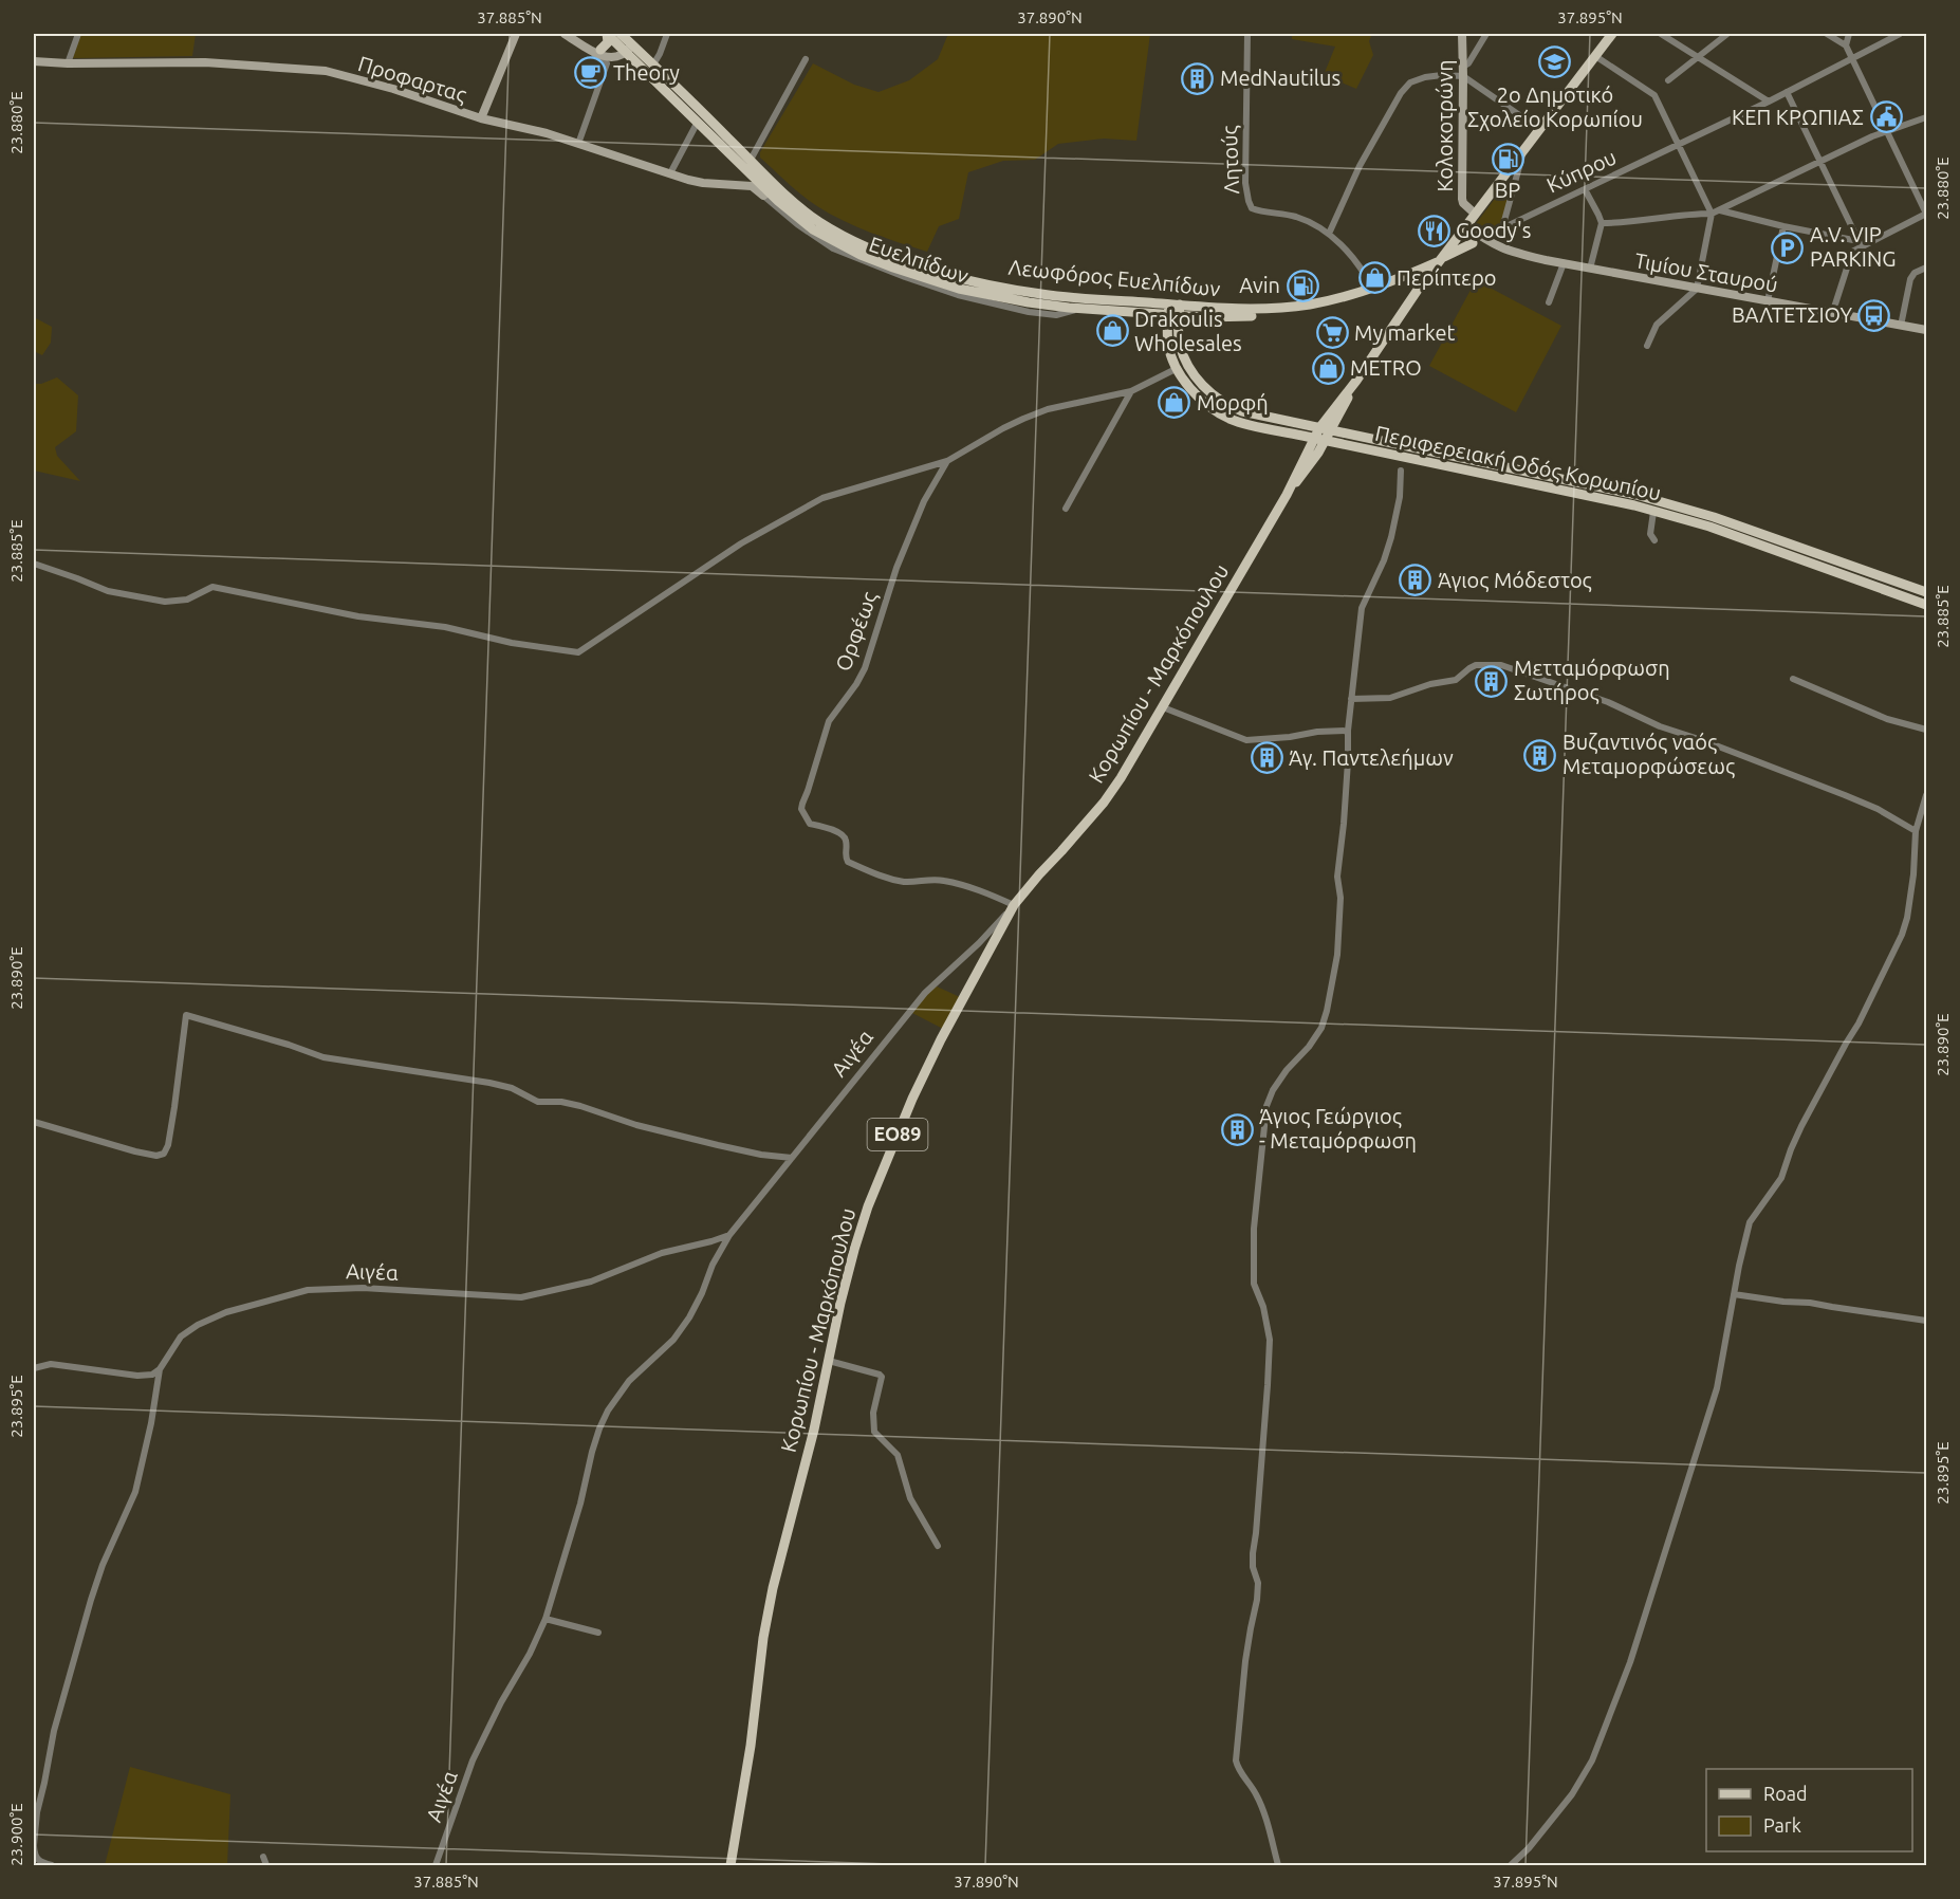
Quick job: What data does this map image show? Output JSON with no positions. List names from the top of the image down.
{
  "streets": {
    "main road": [
      "Λεωφόρος Ευελπίδων",
      "Περιφερειακή Οδός Κορωπίου",
      "Κορωπίου - Μαρκόπουλου",
      "ΕΟ89"
    ],
    "street": [
      "Προφαρτας",
      "Κολοκοτρώνη",
      "Λητούς",
      "Κύπρου",
      "Τιμίου Σταυρού",
      "Ορφέως",
      "Αιγέα"
    ]
  },
  "crossings": [
    ["Προφαρτας", "Λεωφόρος Ευελπίδων"],
    ["Κολοκοτρώνη", "ΕΟ89"],
    ["Λητούς", "Λεωφόρος Ευελπίδων"],
    ["Κύπρου", "Τιμίου Σταυρού"],
    ["Κύπρου", "Λεωφόρος Ευελπίδων"],
    ["Τιμίου Σταυρού", "Λεωφόρος Ευελπίδων"],
    ["Τιμίου Σταυρού", "ΕΟ89"],
    ["Λεωφόρος Ευελπίδων", "Περιφερειακή Οδός Κορωπίου"],
    ["Λεωφόρος Ευελπίδων", "Κορωπίου - Μαρκόπουλου"],
    ["Λεωφόρος Ευελπίδων", "ΕΟ89"],
    ["Περιφερειακή Οδός Κορωπίου", "Ορφέως"],
    ["Περιφερειακή Οδός Κορωπίου", "Κορωπίου - Μαρκόπουλου"],
    ["Ορφέως", "Κορωπίου - Μαρκόπουλου"],
    ["Ορφέως", "Αιγέα"],
    ["Κορωπίου - Μαρκόπουλου", "Αιγέα"],
    ["Κορωπίου - Μαρκόπουλου", "ΕΟ89"]
  ],
  "places": {
    "school or university": ["2ο Δημοτικό Σχολείο Κορωπίου"],
    "cafe": ["Theory"],
    "building": [
      "MedNautilus",
      "Άγιος Μόδεστος",
      "Μετταμόρφωση Σωτήρος",
      "Βυζαντινός ναός Μεταμορφώσεως",
      "Άγ. Παντελεήμων",
      "Άγιος Γεώργιος - Μεταμόρφωση"
    ],
    "public building": ["ΚΕΠ ΚΡΩΠΙΑΣ"],
    "fuel station": ["BP", "Avin"],
    "restaurant": ["Goody's"],
    "parking": ["A.V. VIP PARKING"],
    "shop": [
      "Περίπτερο",
      "Drakoulis Wholesales",
      "METRO",
      "Μορφή"
    ],
    "bus stop": ["ΒΑΛΤΕΤΣΙΟΥ"],
    "supermarket": ["My market"]
  },
  "legend": ["Road", "Park"],
  "coordinates": [
    "37.885°N",
    "37.890°N",
    "37.895°N",
    "23.880°E",
    "23.885°E",
    "23.890°E",
    "23.895°E",
    "23.900°E"
  ]
}
